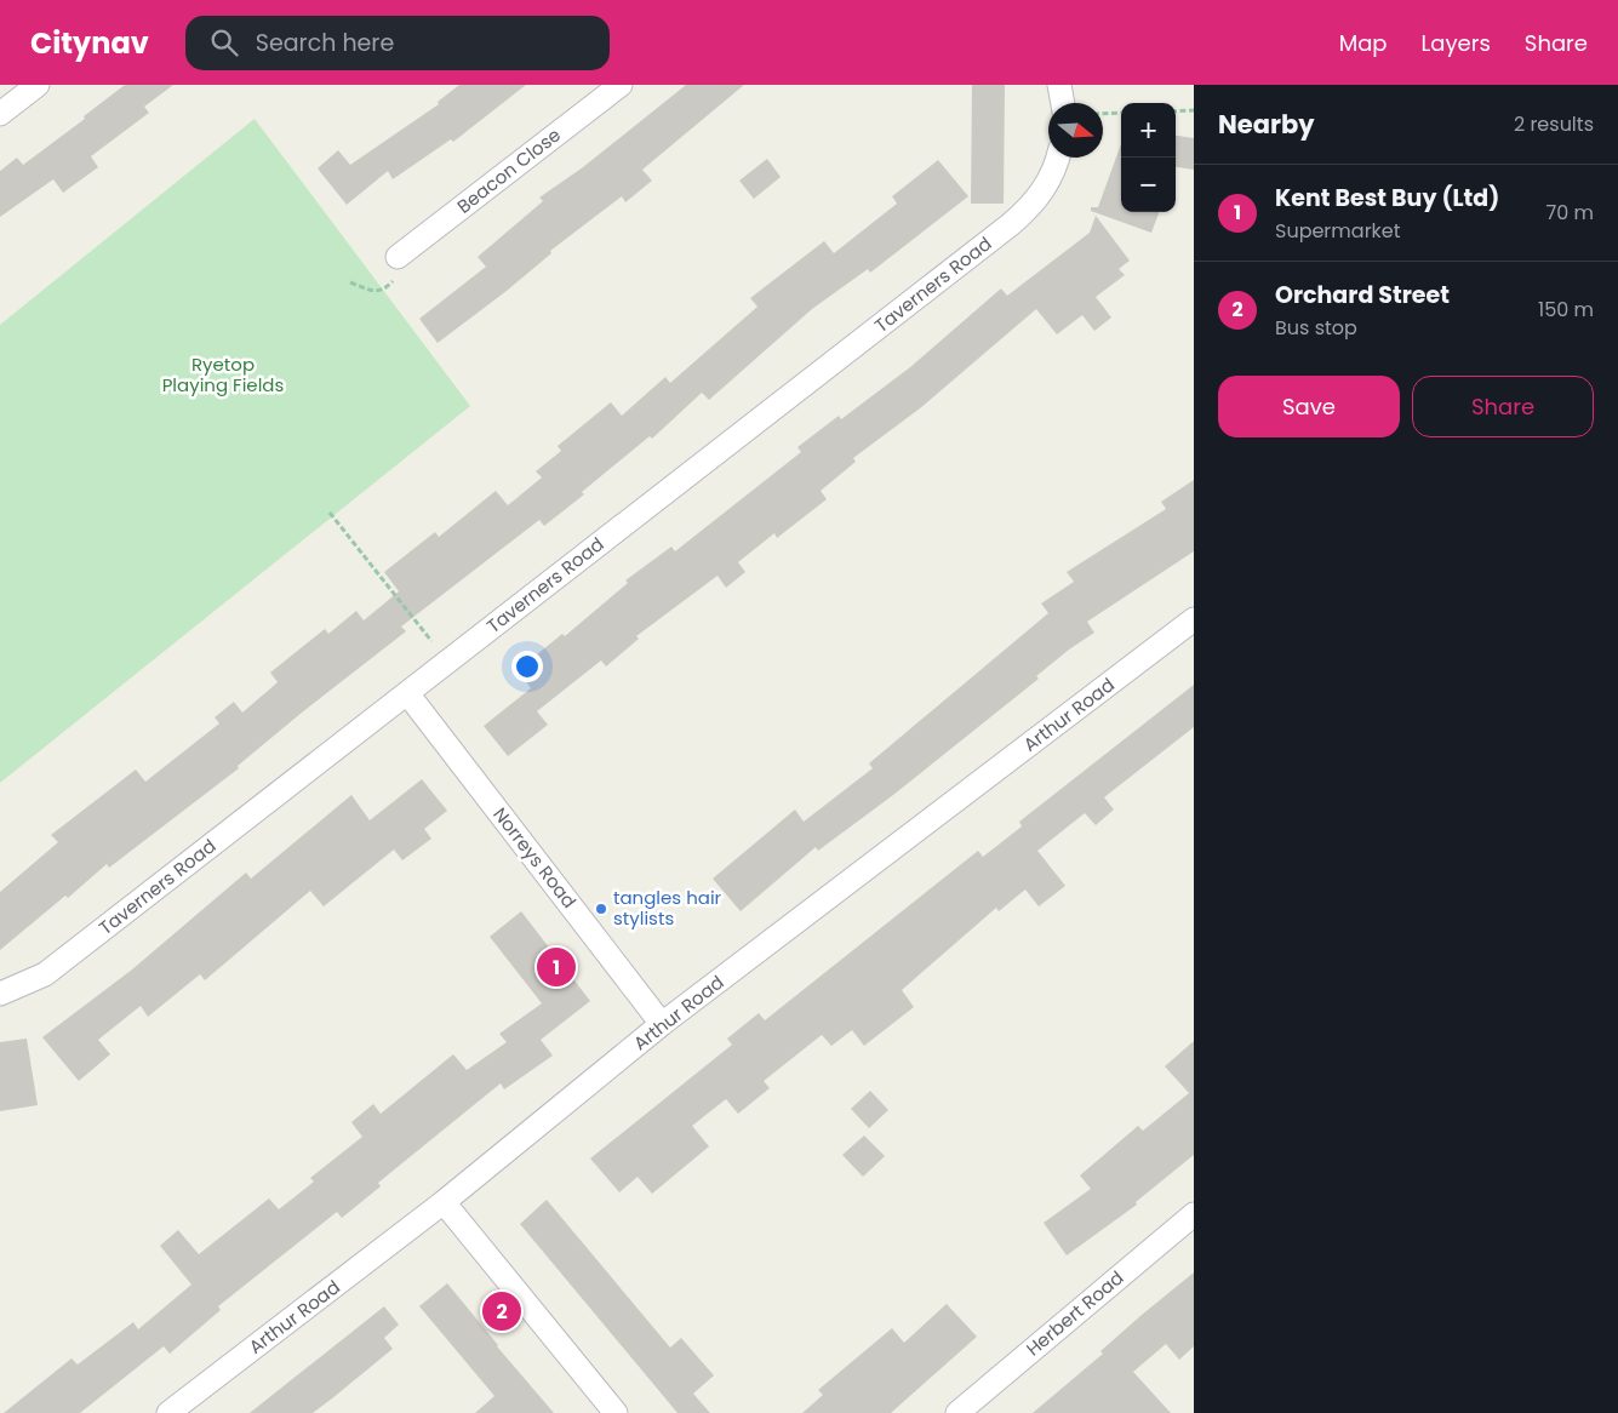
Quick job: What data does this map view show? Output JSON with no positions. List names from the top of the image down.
{
  "streets": {
    "street": [
      "Beacon Close",
      "Taverners Road",
      "Arthur Road",
      "Norreys Road",
      "Herbert Road"
    ]
  },
  "crossings": [
    ["Taverners Road", "Norreys Road"],
    ["Arthur Road", "Norreys Road"]
  ],
  "parks": ["Ryetop Playing Fields"],
  "places": ["tangles hair stylists"],
  "north": "right",
  "page": {
    "header": "Citynav",
    "search": "Search here",
    "nav": ["Map", "Layers", "Share"],
    "heading": ["Nearby", "2 results"],
    "map_buttons": ["+", "−"],
    "list": [
      {
        "mark": "1",
        "name": "Kent Best Buy (Ltd)",
        "note": "Supermarket",
        "value": "70 m"
      },
      {
        "mark": "2",
        "name": "Orchard Street",
        "note": "Bus stop",
        "value": "150 m"
      }
    ],
    "buttons": ["Save", "Share"],
    "pins": ["1", "2"]
  }
}
